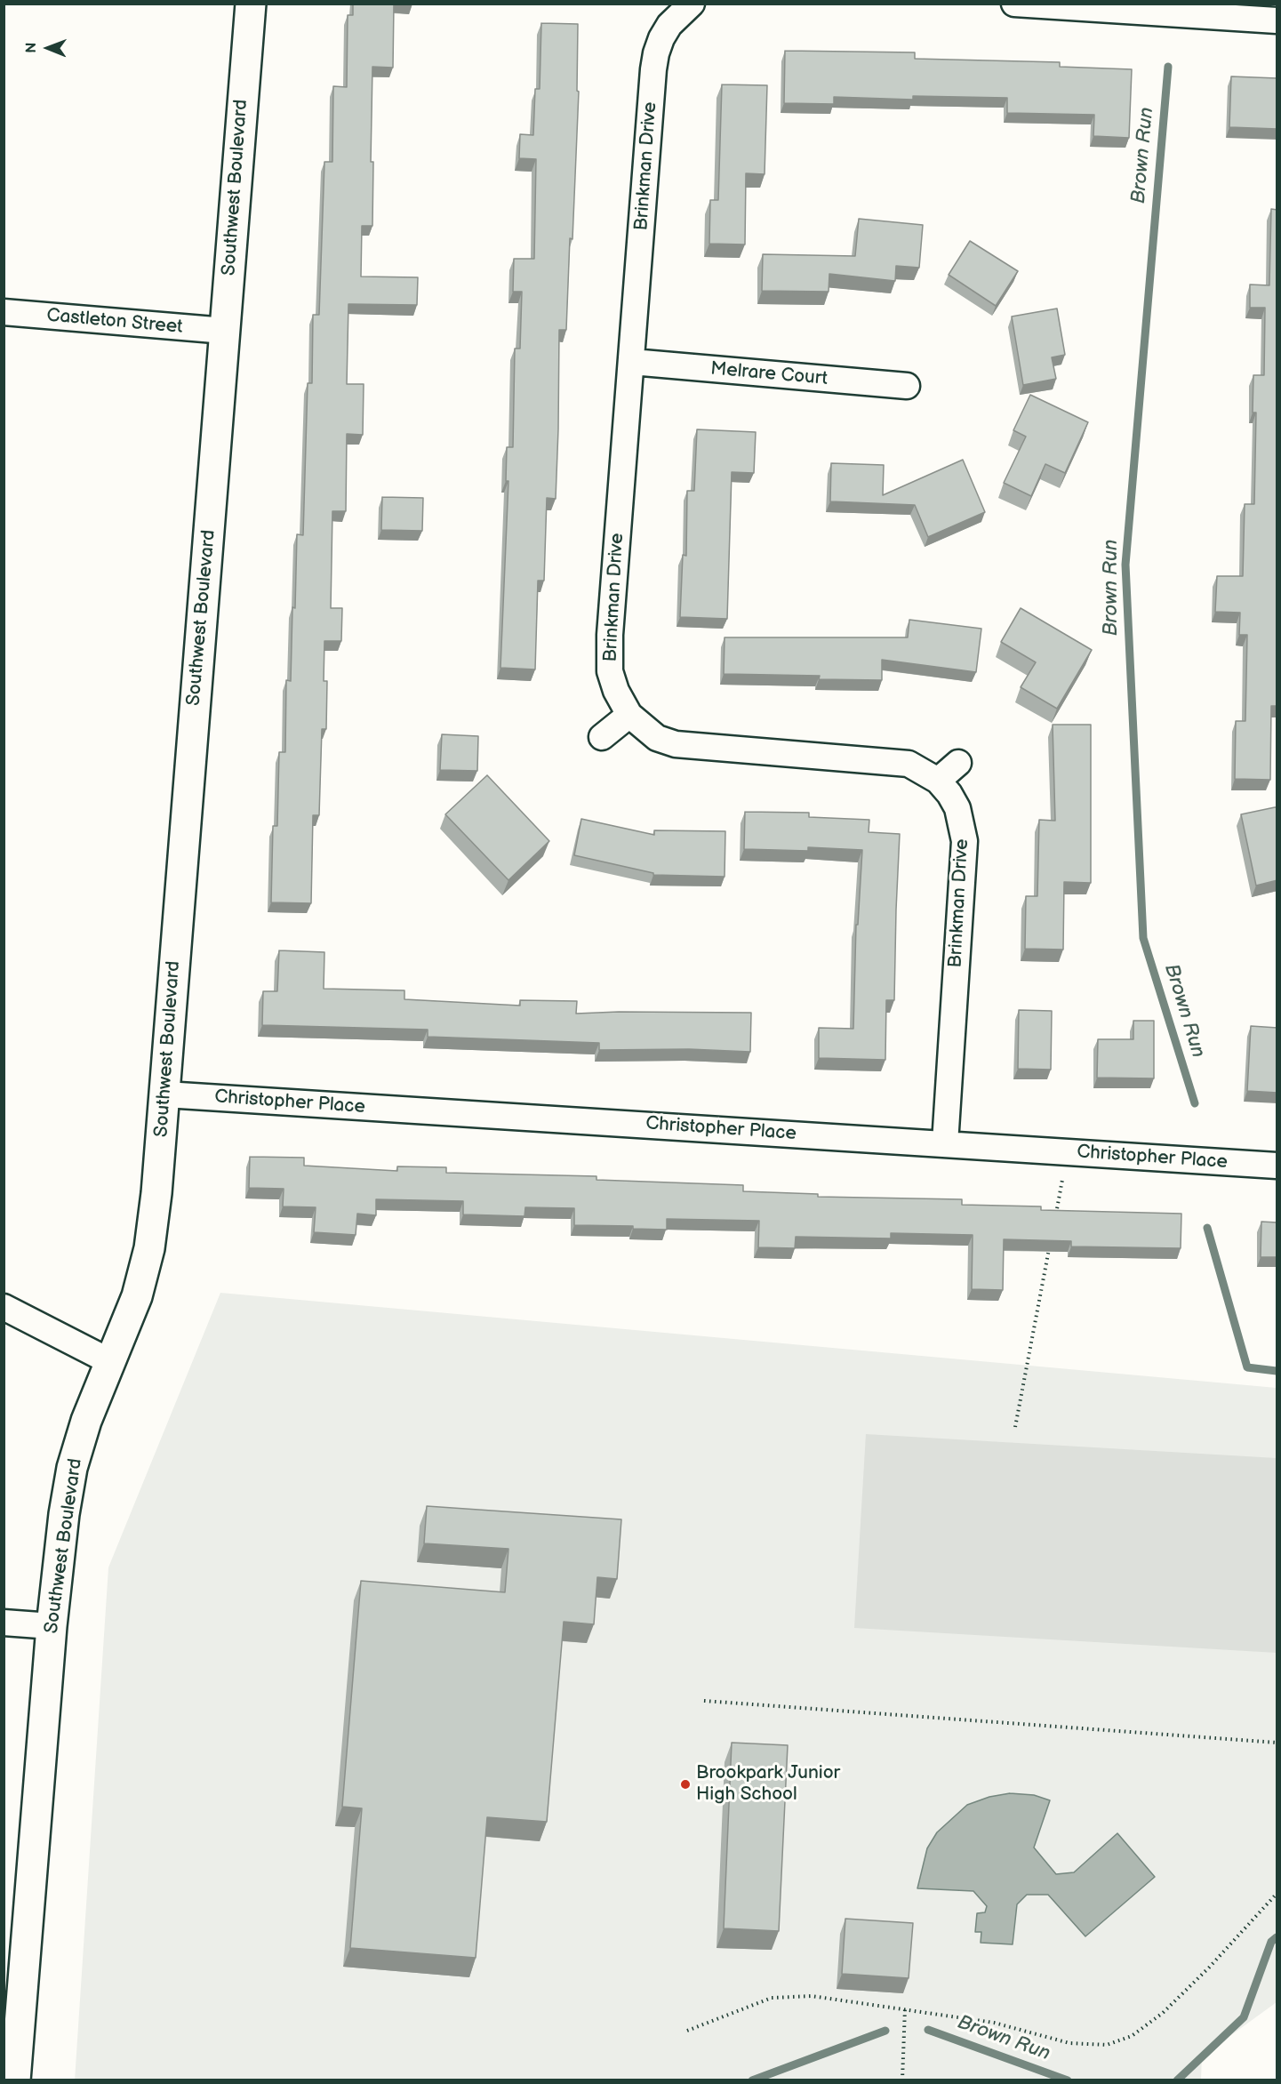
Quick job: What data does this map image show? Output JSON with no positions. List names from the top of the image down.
{
  "streets": {
    "street": [
      "Brinkman Drive",
      "Southwest Boulevard",
      "Castleton Street",
      "Melrare Court",
      "Christopher Place"
    ]
  },
  "crossings": [
    ["Brinkman Drive", "Melrare Court"],
    ["Brinkman Drive", "Christopher Place"],
    ["Southwest Boulevard", "Castleton Street"],
    ["Southwest Boulevard", "Christopher Place"]
  ],
  "water": ["Brown Run"],
  "places": ["Brookpark Junior High School"],
  "north": "left"
}
